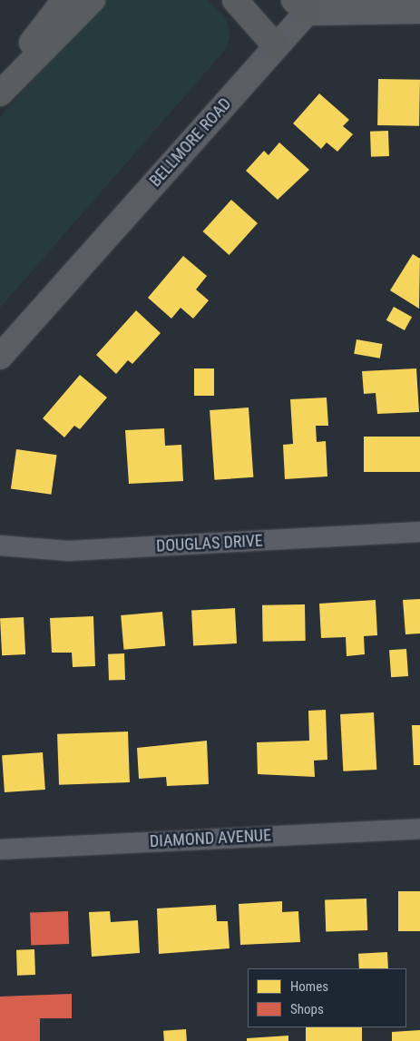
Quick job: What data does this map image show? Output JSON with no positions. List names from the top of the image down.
{
  "streets": {
    "main road": ["BELLMORE ROAD"],
    "street": ["DOUGLAS DRIVE", "DIAMOND AVENUE"]
  },
  "legend": ["Homes", "Shops"]
}
